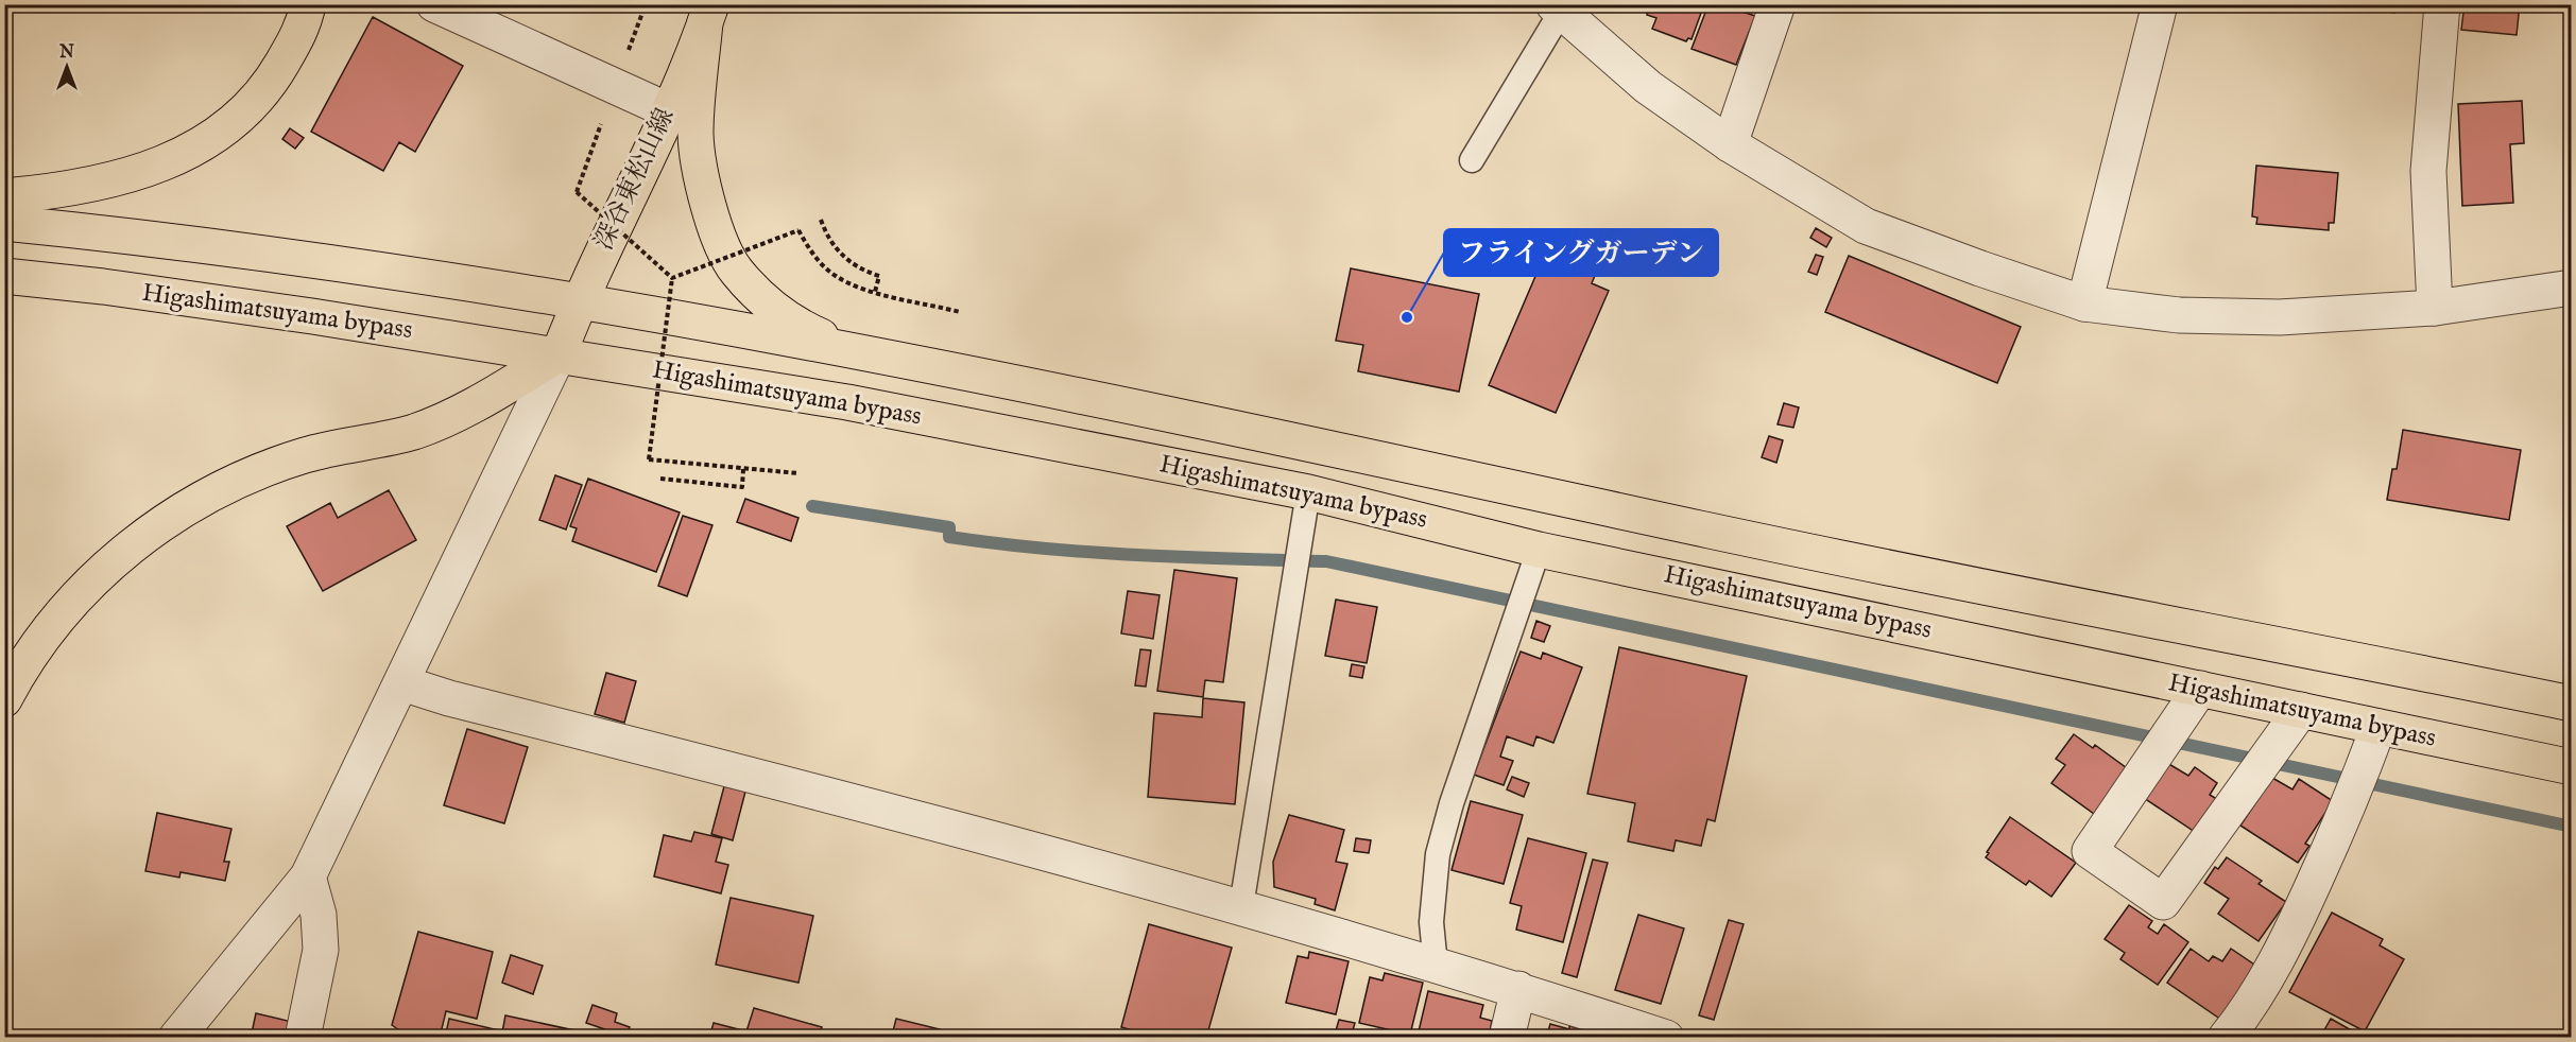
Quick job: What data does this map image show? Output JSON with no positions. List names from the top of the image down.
{
  "streets": {
    "main road": ["深谷東松山線", "Higashimatsuyama bypass"]
  },
  "crossings": [
    ["深谷東松山線", "Higashimatsuyama bypass"]
  ],
  "places": ["フライングガーデン"],
  "north": "top"
}
